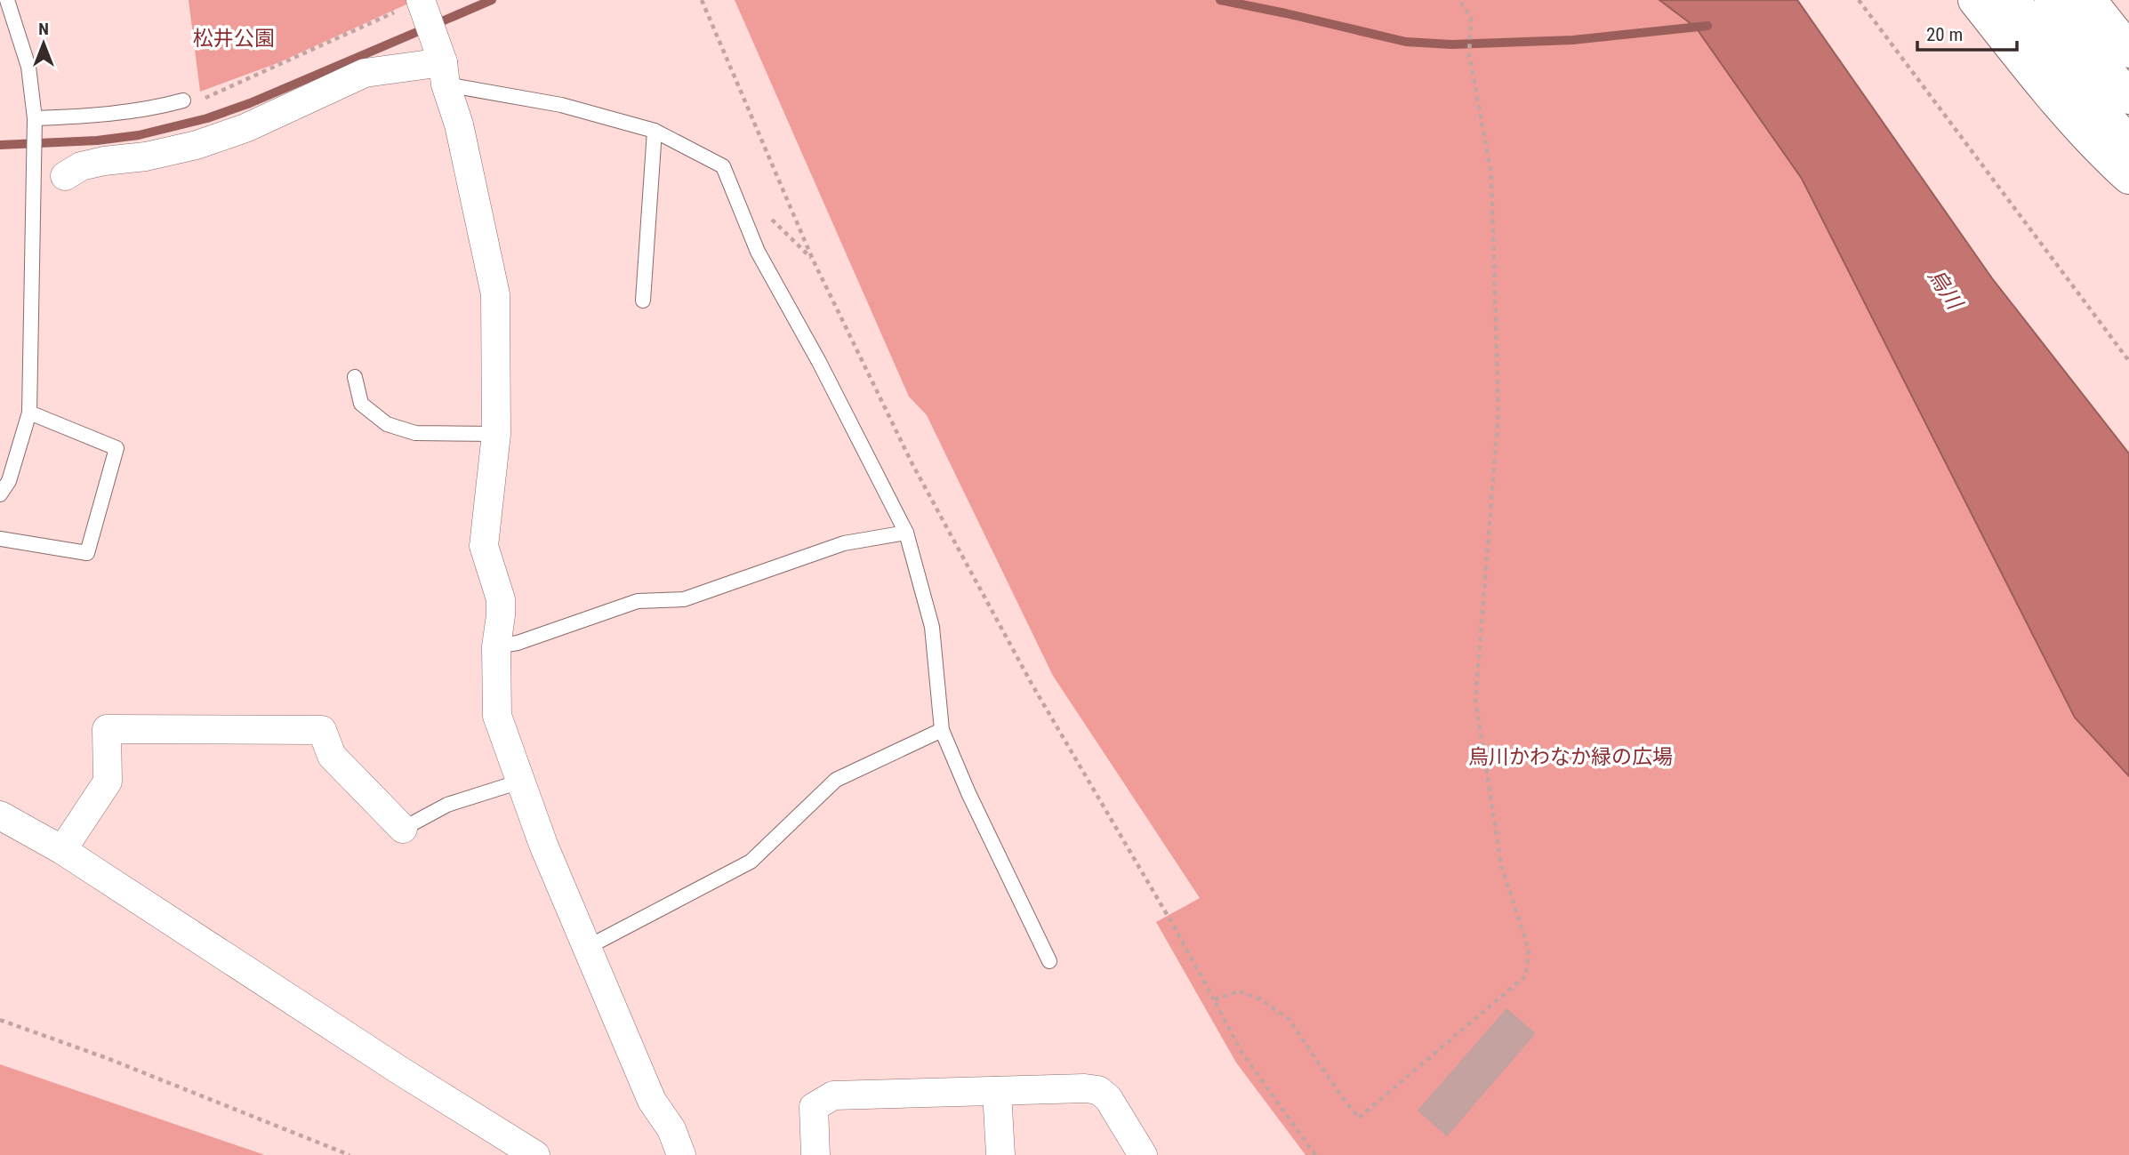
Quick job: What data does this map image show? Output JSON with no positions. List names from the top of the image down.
{
  "water": ["烏川"],
  "parks": ["松井公園", "烏川かわなか緑の広場"],
  "scale_bar": "20 m",
  "north": "top"
}
